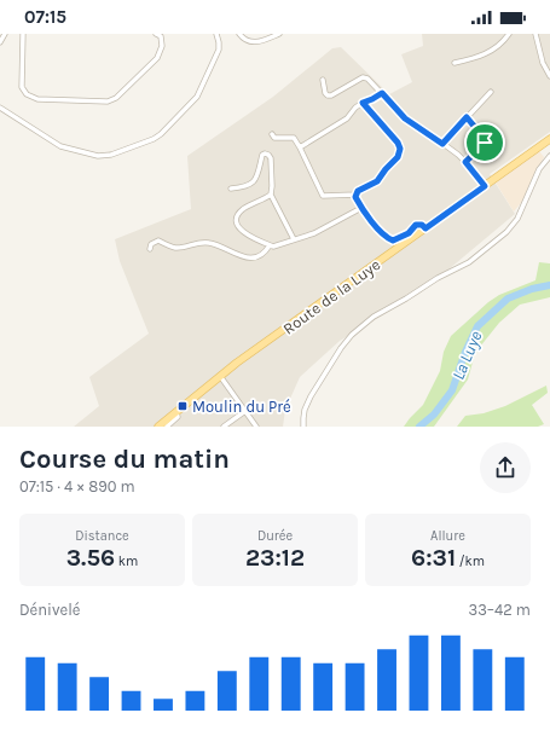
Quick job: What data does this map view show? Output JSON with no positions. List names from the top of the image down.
{
  "streets": {
    "main road": ["Route de la Luye"]
  },
  "water": ["La Luye"],
  "places": {
    "transit": ["Moulin du Pré"]
  },
  "page": {
    "status": "07:15",
    "heading": ["Course du matin", "07:15 · 4 × 890 m"],
    "stats": [
      ["Distance", "3.56 km"],
      ["Durée", "23:12"],
      ["Allure", "6:31 /km"]
    ],
    "chart": ["Dénivelé", "33–42 m"]
  }
}
